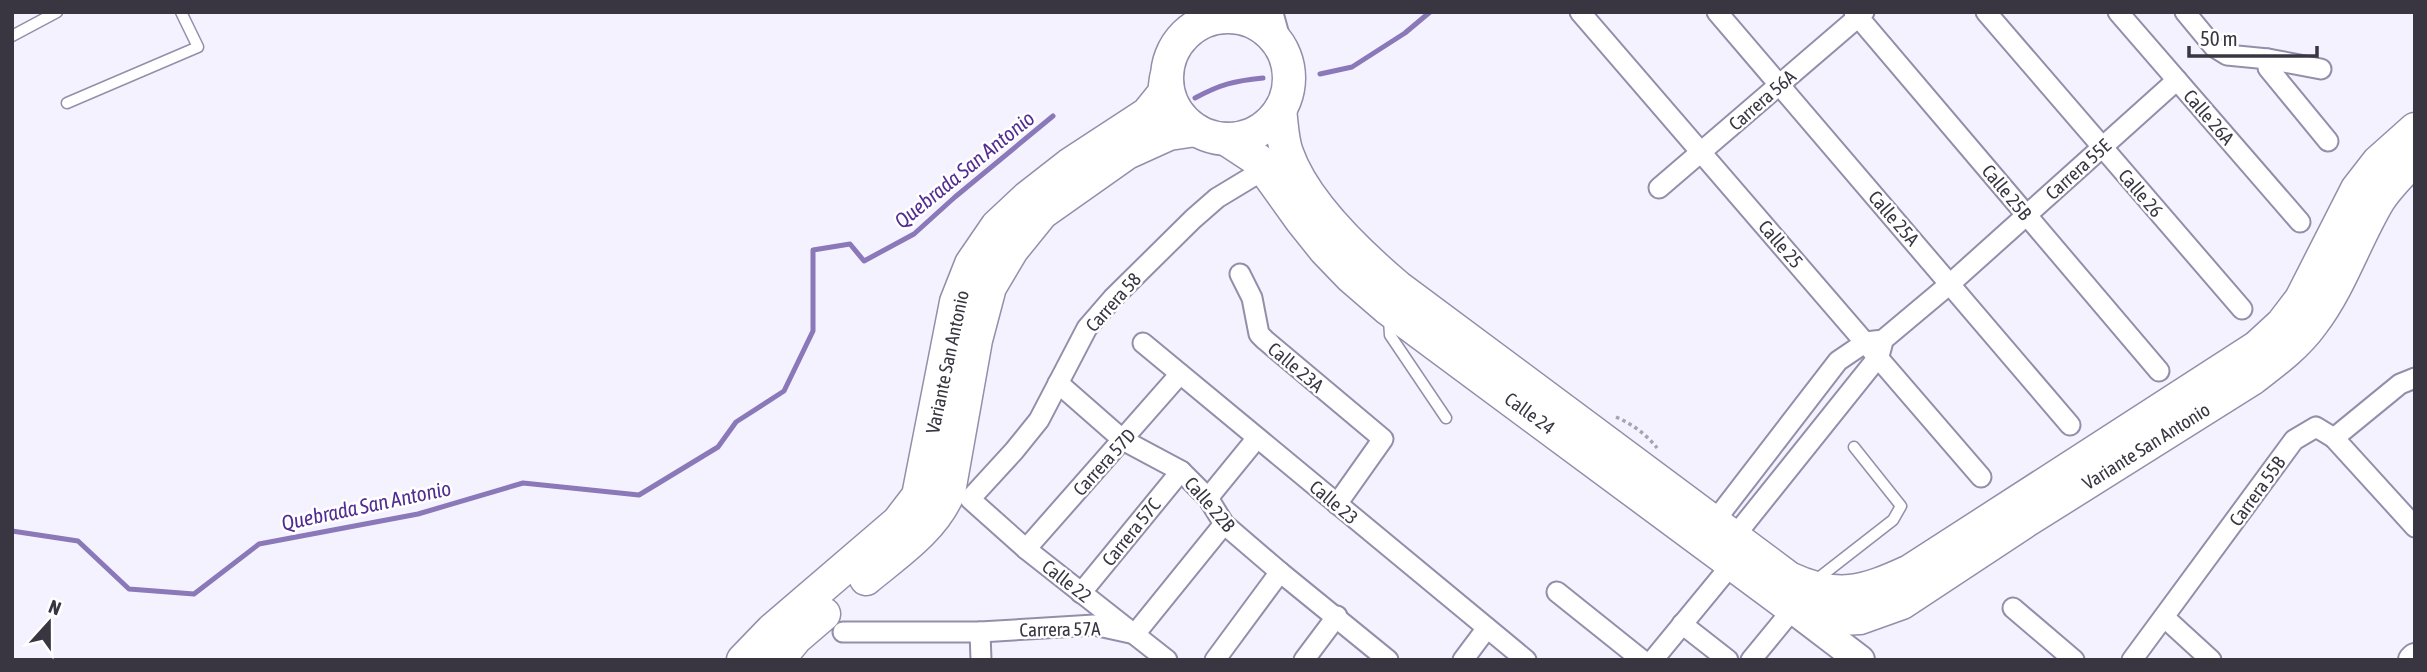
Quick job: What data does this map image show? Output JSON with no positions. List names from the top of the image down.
{
  "streets": {
    "main road": ["Variante San Antonio", "Calle 24"],
    "street": [
      "Carrera 56A",
      "Calle 26A",
      "Carrera 55E",
      "Calle 25B",
      "Calle 26",
      "Calle 25A",
      "Calle 25",
      "Carrera 58",
      "Calle 23A",
      "Carrera 57D",
      "Carrera 55B",
      "Calle 23",
      "Calle 22B",
      "Carrera 57C",
      "Calle 22",
      "Carrera 57A"
    ]
  },
  "crossings": [
    ["Carrera 56A", "Calle 25B"],
    ["Carrera 56A", "Calle 25A"],
    ["Carrera 56A", "Calle 25"],
    ["Calle 26A", "Carrera 55E"],
    ["Carrera 55E", "Calle 25B"],
    ["Carrera 55E", "Calle 26"],
    ["Carrera 55E", "Calle 25A"],
    ["Carrera 55E", "Calle 25"],
    ["Carrera 55E", "Calle 24"],
    ["Carrera 58", "Calle 24"],
    ["Carrera 58", "Calle 22B"],
    ["Carrera 58", "Calle 22"],
    ["Variante San Antonio", "Calle 24"],
    ["Calle 23A", "Calle 23"],
    ["Carrera 57D", "Calle 23"],
    ["Carrera 57D", "Calle 22B"],
    ["Carrera 57D", "Calle 22"],
    ["Calle 22B", "Carrera 57C"],
    ["Carrera 57C", "Calle 22"],
    ["Calle 22", "Carrera 57A"]
  ],
  "water": ["Quebrada San Antonio"],
  "scale_bar": "50 m",
  "north": "top"
}
